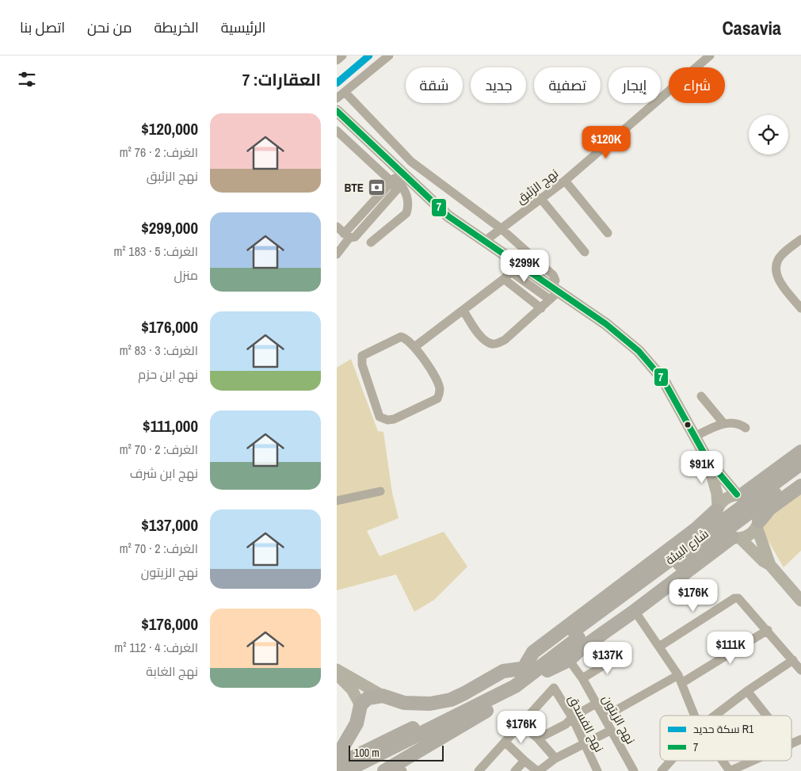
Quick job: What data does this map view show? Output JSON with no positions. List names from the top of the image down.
{
  "streets": {
    "highway": ["شارع البيئة"],
    "street": ["نهج الزئبق", "نهج الزيتون", "نهج الفسدق"]
  },
  "places": {
    "bank": ["BTE"]
  },
  "lines": ["rail line R1", "transit line 7"],
  "legend": ["سكة حديد R1", "7"],
  "scale_bar": "100 m",
  "page": {
    "header": "Casavia",
    "nav": [
      "الرئيسية",
      "الخريطة",
      "من نحن",
      "اتصل بنا"
    ],
    "heading": "العقارات: 7",
    "chip": [
      "شراء",
      "إيجار",
      "تصفية",
      "جديد",
      "شقة"
    ],
    "list": [
      {
        "name": "$120,000",
        "note": "الغرف: 2 · 76 m² · نهج الزئبق"
      },
      {
        "name": "$299,000",
        "note": "الغرف: 5 · 183 m² · منزل"
      },
      {
        "name": "$176,000",
        "note": "الغرف: 3 · 83 m² · نهج ابن حزم"
      },
      {
        "name": "$111,000",
        "note": "الغرف: 2 · 70 m² · نهج ابن شرف"
      },
      {
        "name": "$137,000",
        "note": "الغرف: 2 · 70 m² · نهج الزيتون"
      },
      {
        "name": "$176,000",
        "note": "الغرف: 4 · 112 m² · نهج الغابة"
      }
    ],
    "price": [
      "$120K",
      "$299K",
      "$91K",
      "$176K",
      "$111K",
      "$137K",
      "$176K"
    ],
    "scale": "100 m"
  }
}
